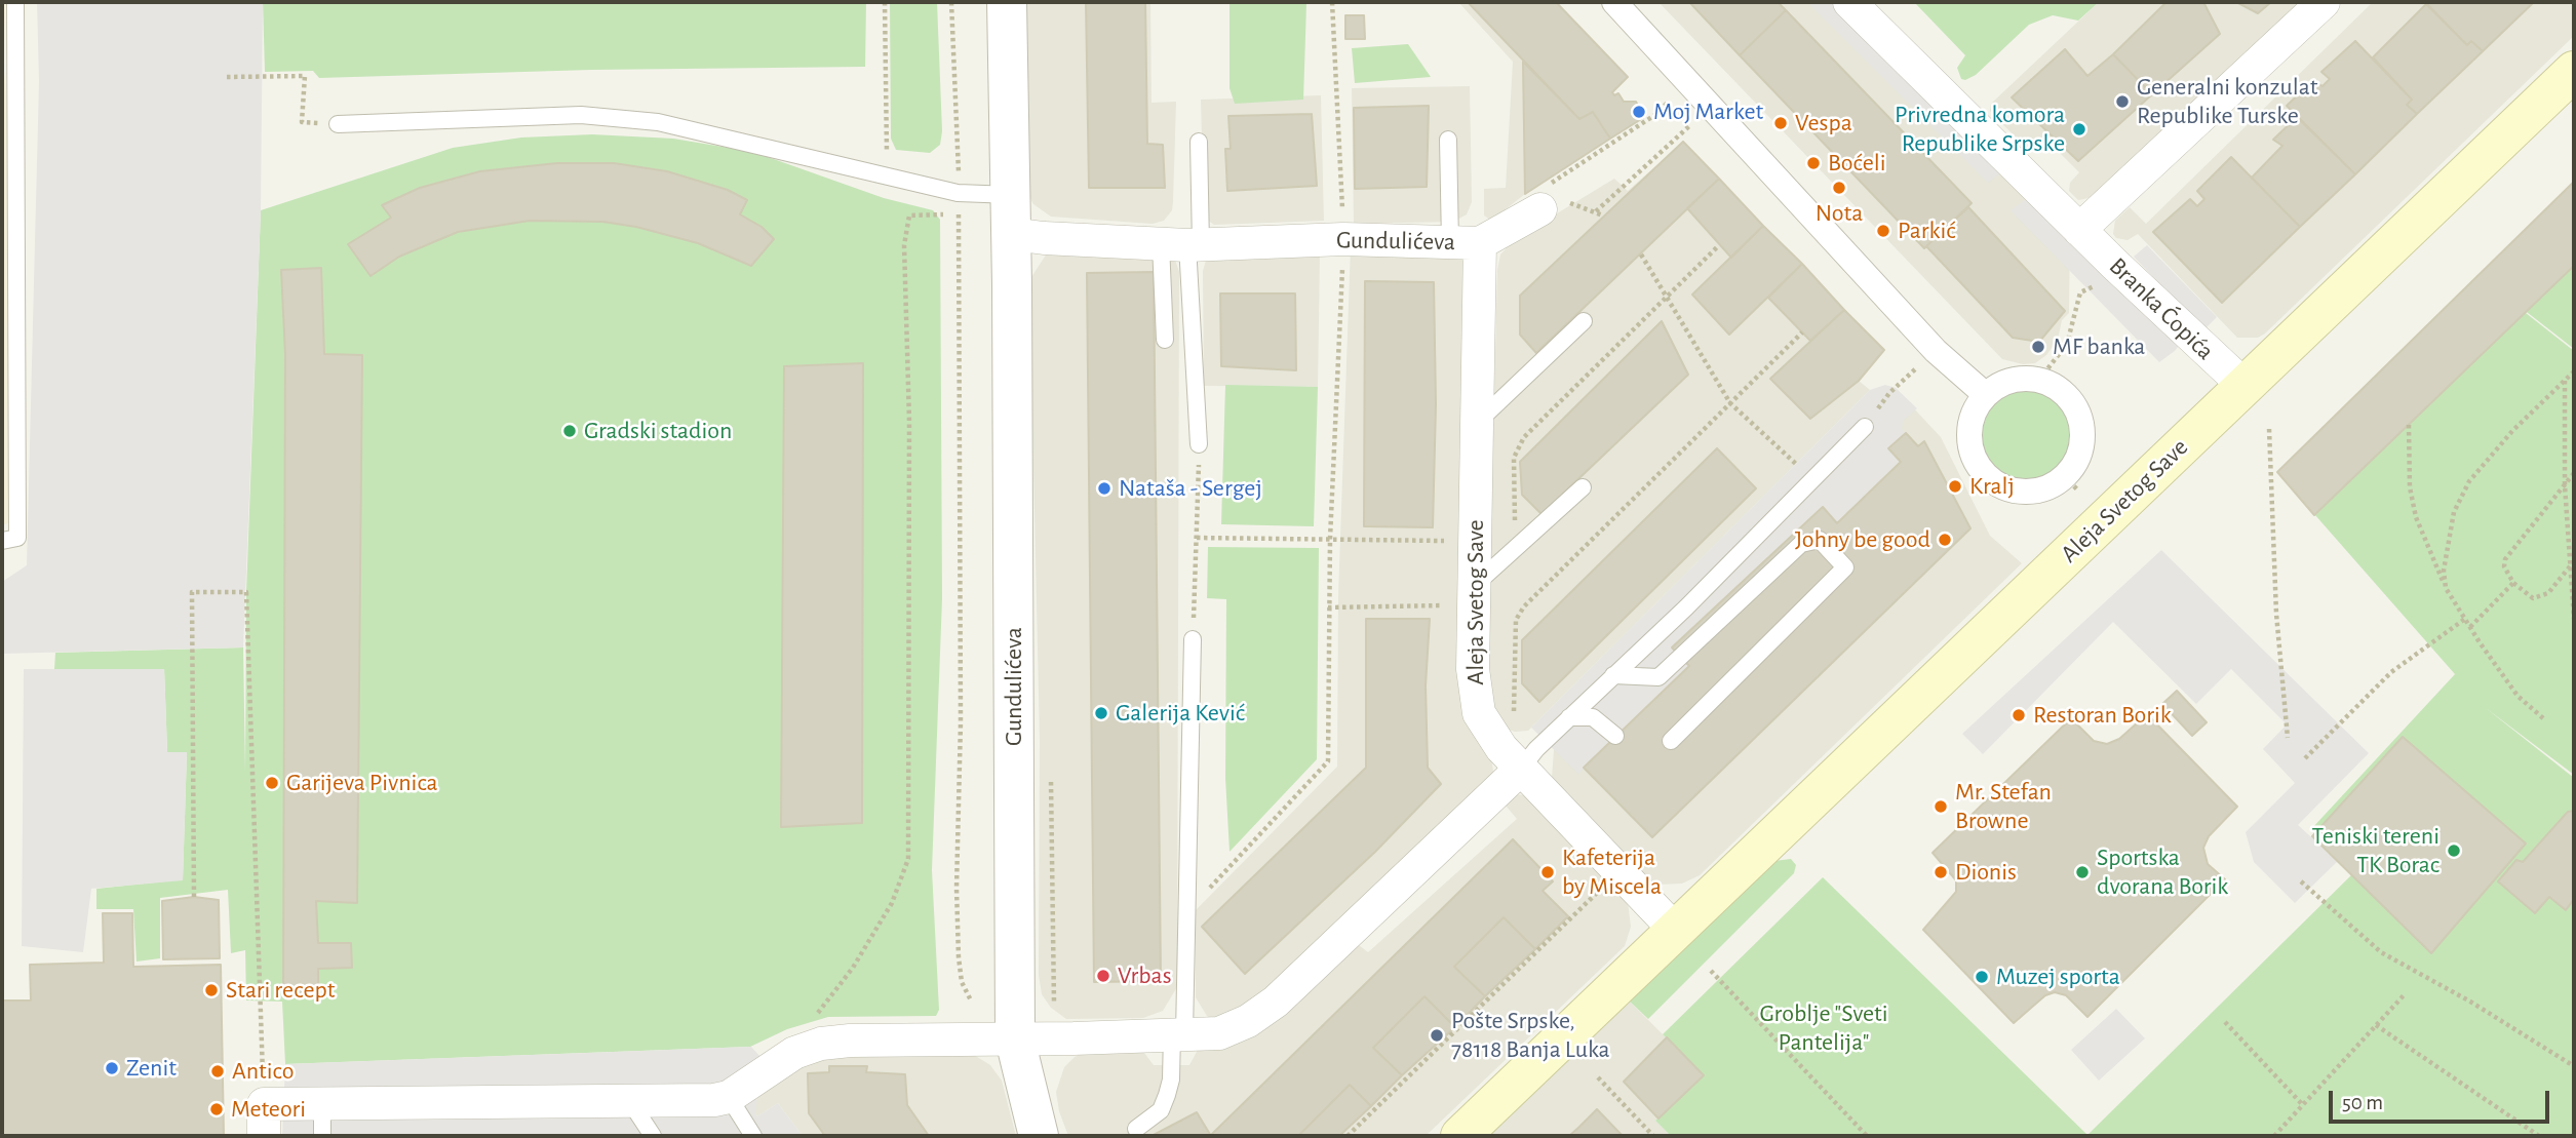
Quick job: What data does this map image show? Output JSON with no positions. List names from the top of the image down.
{
  "streets": {
    "main road": ["Aleja Svetog Save"],
    "street": ["Gundulićeva", "Branka Ćopića"]
  },
  "crossings": [
    ["Gundulićeva", "Aleja Svetog Save"],
    ["Branka Ćopića", "Aleja Svetog Save"]
  ],
  "parks": ["Groblje \"Sveti Pantelija\""],
  "places": [
    "Generalni konzulat Republike Turske",
    "Moj Market",
    "Vespa",
    "Privredna komora Republike Srpske",
    "Boćeli",
    "Nota",
    "Parkić",
    "MF banka",
    "Gradski stadion",
    "Kralj",
    "Nataša - Sergej",
    "Johny be good",
    "Galerija Kević",
    "Restoran Borik",
    "Garijeva Pivnica",
    "Mr. Stefan Browne",
    "Teniski tereni TK Borac",
    "Kafeterija by Miscela",
    "Dionis",
    "Sportska dvorana Borik",
    "Vrbas",
    "Muzej sporta",
    "Stari recept",
    "Pošte Srpske, 78118 Banja Luka",
    "Zenit",
    "Antico",
    "Meteori"
  ],
  "scale_bar": "50 m"
}
